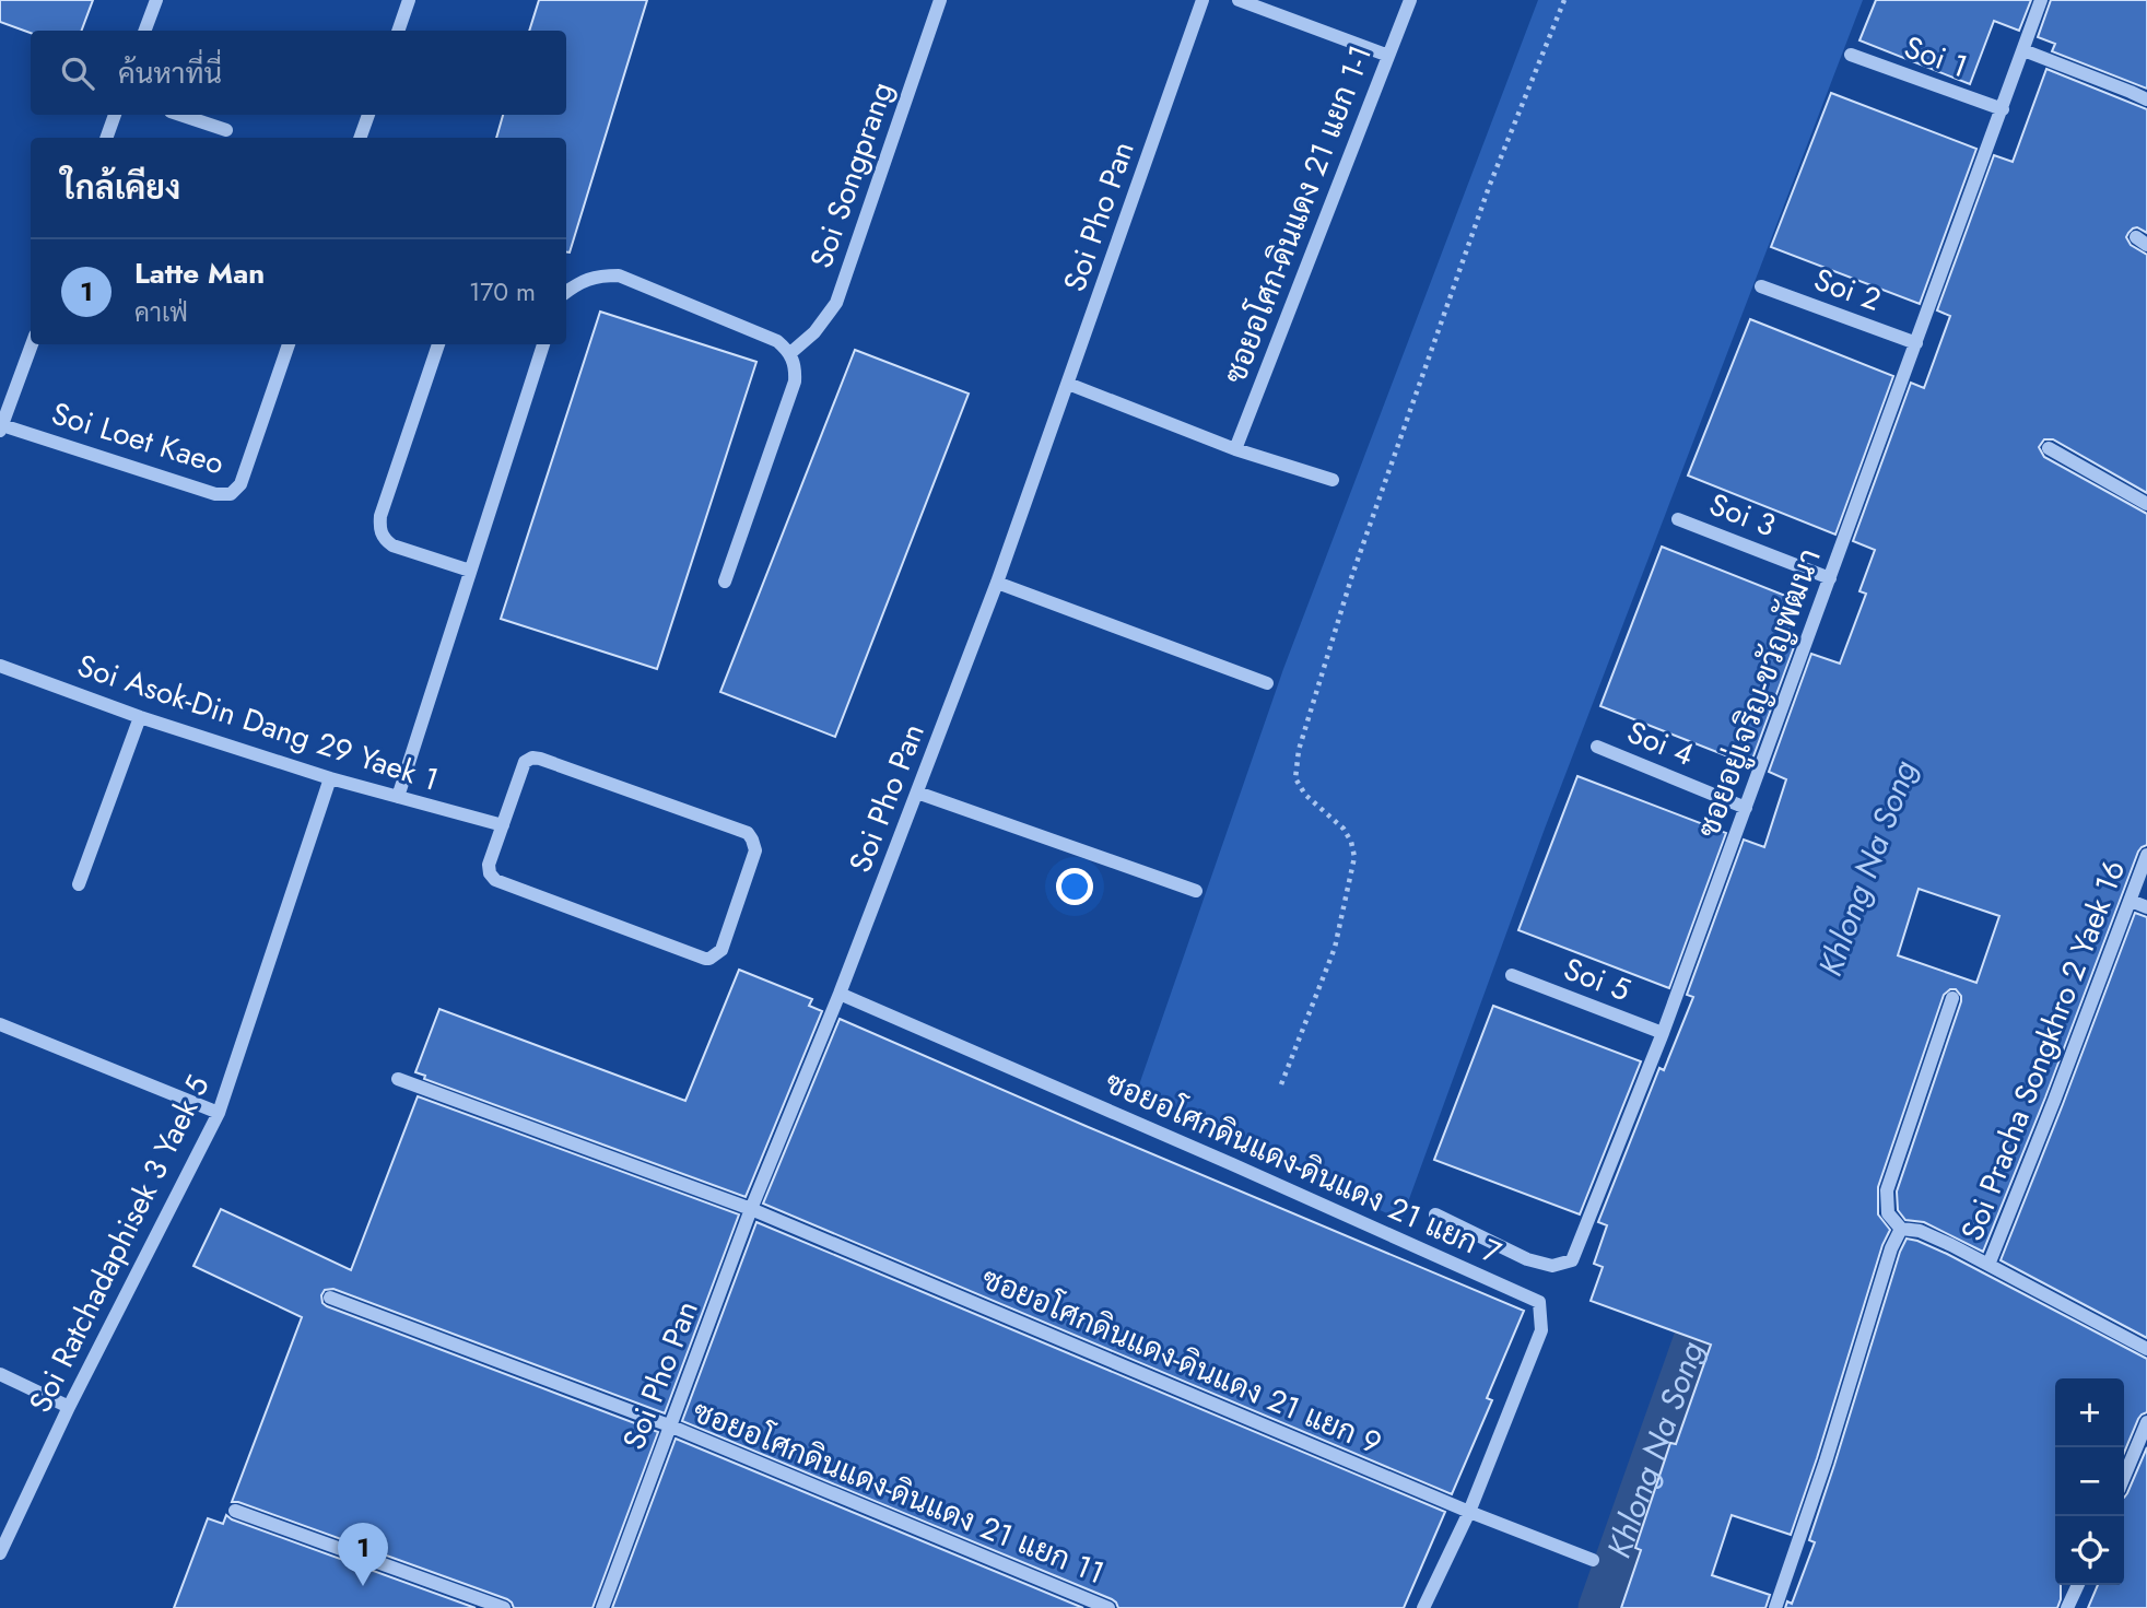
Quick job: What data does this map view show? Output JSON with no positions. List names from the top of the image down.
{
  "streets": {
    "street": [
      "Soi 1",
      "Soi Songprang",
      "ซอยอโศก-ดินแดง 21 แยก 1-1",
      "Soi Pho Pan",
      "Soi 2",
      "Soi Loet Kaeo",
      "Soi 3",
      "ซอยอยู่เจริญ-ขวัญพัฒนา",
      "Soi Asok-Din Dang 29 Yaek 1",
      "Soi 4",
      "Soi 5",
      "Soi Pracha Songkhro 2 Yaek 16",
      "ซอยอโศกดินแดง-ดินแดง 21 แยก 7",
      "Soi Ratchadaphisek 3 Yaek 5",
      "ซอยอโศกดินแดง-ดินแดง 21 แยก 9",
      "ซอยอโศกดินแดง-ดินแดง 21 แยก 11"
    ]
  },
  "crossings": [
    ["Soi 1", "ซอยอยู่เจริญ-ขวัญพัฒนา"],
    ["Soi Pho Pan", "ซอยอโศกดินแดง-ดินแดง 21 แยก 7"],
    ["Soi Pho Pan", "ซอยอโศกดินแดง-ดินแดง 21 แยก 9"],
    ["Soi Pho Pan", "ซอยอโศกดินแดง-ดินแดง 21 แยก 11"],
    ["Soi 2", "ซอยอยู่เจริญ-ขวัญพัฒนา"],
    ["Soi 3", "ซอยอยู่เจริญ-ขวัญพัฒนา"],
    ["ซอยอยู่เจริญ-ขวัญพัฒนา", "Soi 4"],
    ["ซอยอยู่เจริญ-ขวัญพัฒนา", "Soi 5"],
    ["Soi Asok-Din Dang 29 Yaek 1", "Soi Ratchadaphisek 3 Yaek 5"],
    ["ซอยอโศกดินแดง-ดินแดง 21 แยก 7", "ซอยอโศกดินแดง-ดินแดง 21 แยก 9"]
  ],
  "water": ["Khlong Na Song"],
  "page": {
    "search": "ค้นหาที่นี่",
    "heading": "ใกล้เคียง",
    "list": [
      {
        "mark": "1",
        "name": "Latte Man",
        "note": "คาเฟ่",
        "value": "170 m"
      }
    ],
    "map_buttons": ["+", "−"],
    "pins": "1"
  }
}
